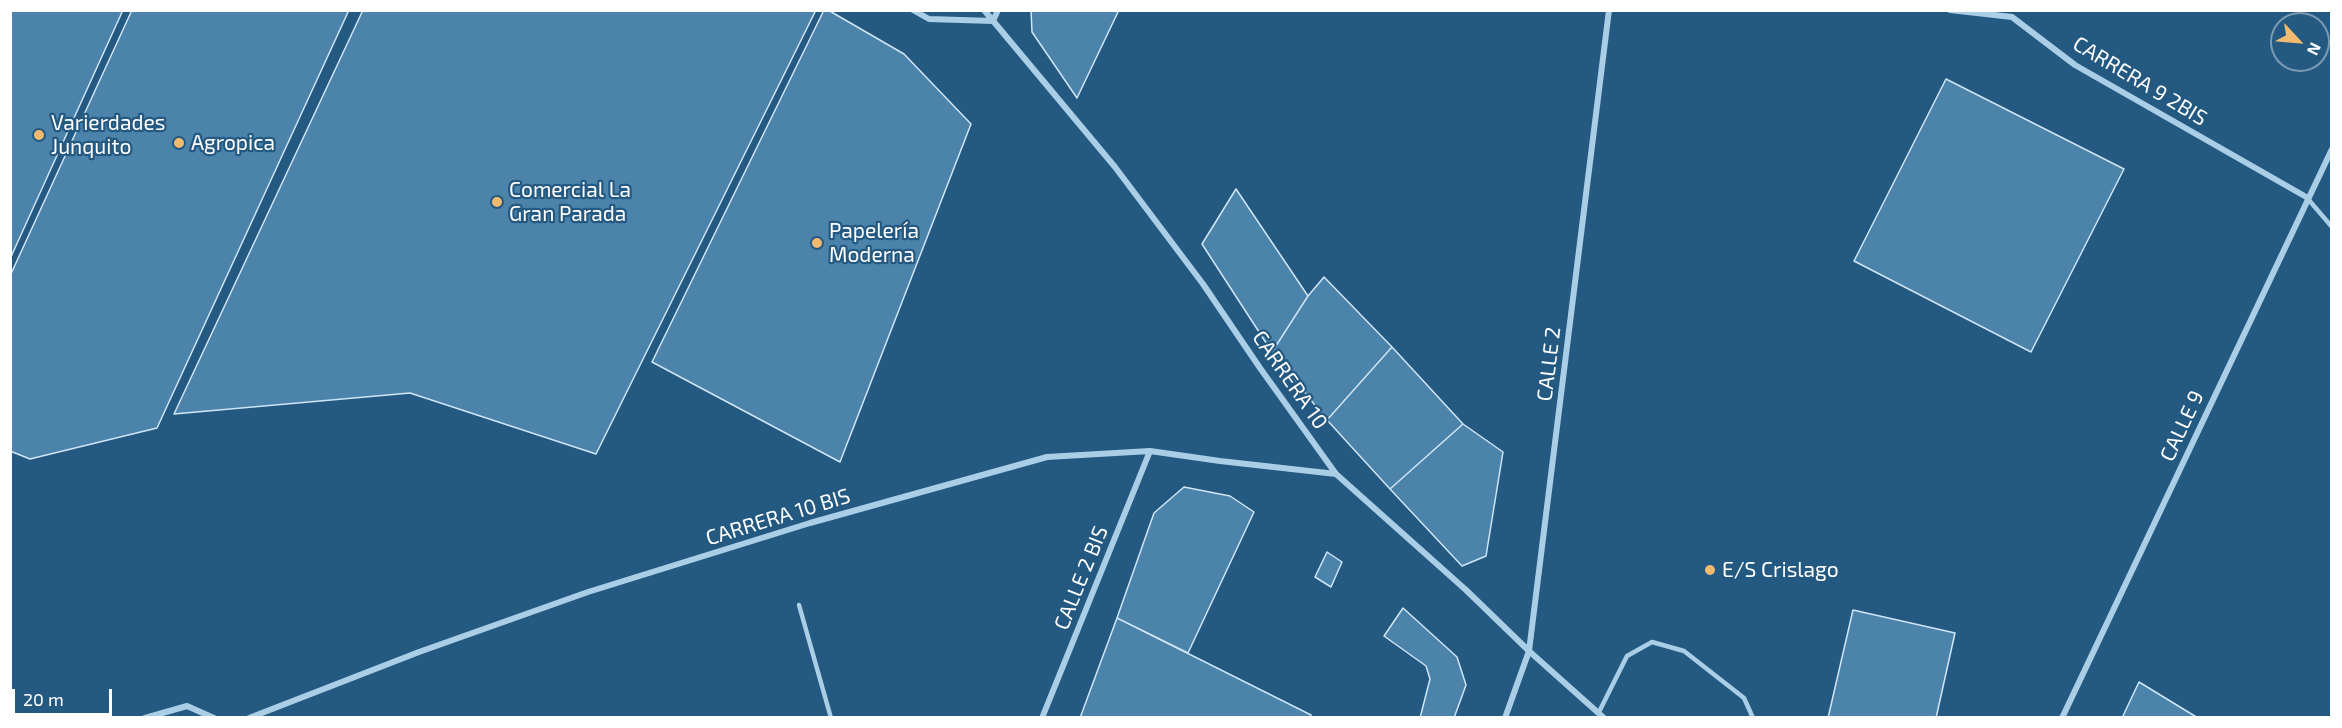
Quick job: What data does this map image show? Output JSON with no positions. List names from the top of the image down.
{
  "streets": {
    "street": [
      "CARRERA 9 2BIS",
      "CALLE 2",
      "CARRERA 10",
      "CALLE 9",
      "CARRERA 10 BIS",
      "CALLE 2 BIS"
    ]
  },
  "crossings": [
    ["CARRERA 9 2BIS", "CALLE 9"],
    ["CALLE 2", "CARRERA 10"],
    ["CARRERA 10", "CARRERA 10 BIS"],
    ["CARRERA 10 BIS", "CALLE 2 BIS"]
  ],
  "places": [
    "Varierdades Junquito",
    "Agropica",
    "Comercial La Gran Parada",
    "Papelería Moderna",
    "E/S Crislago"
  ],
  "scale_bar": "20 m",
  "north": "bottom right"
}
